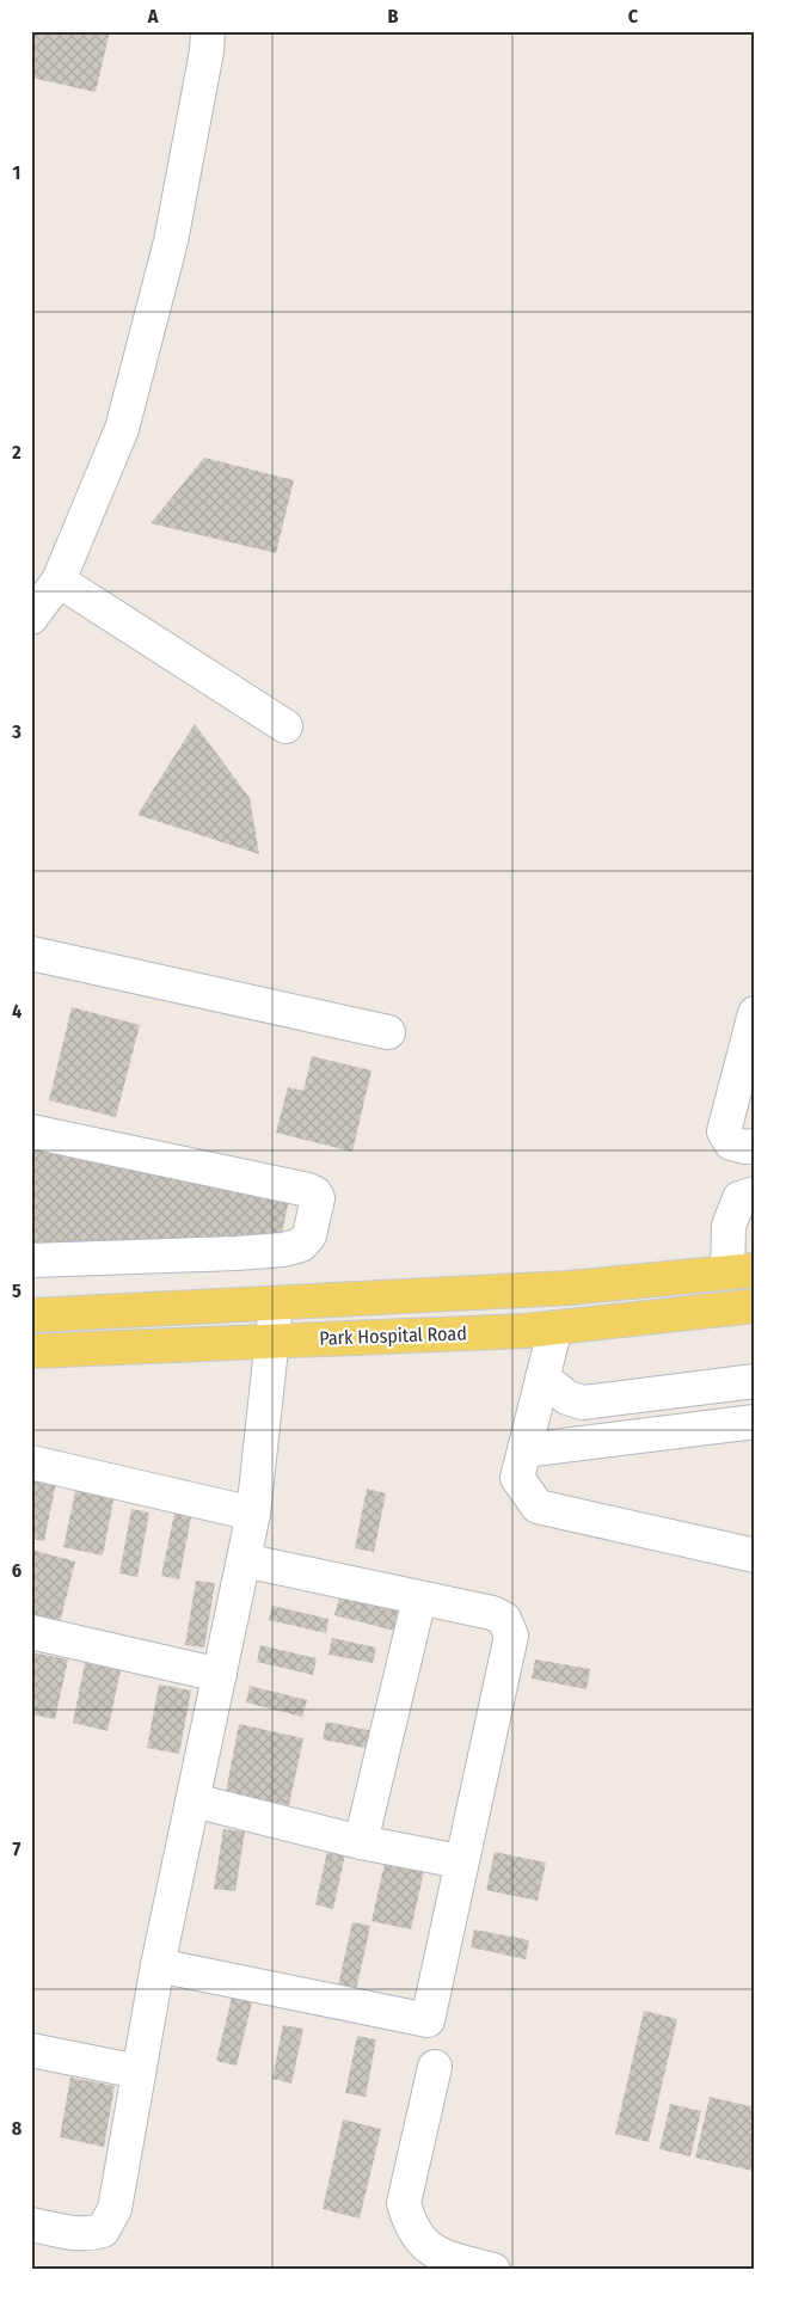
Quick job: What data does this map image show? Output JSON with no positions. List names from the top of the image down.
{
  "streets": {
    "main road": ["Park Hospital Road"]
  },
  "grid": {
    "columns": ["A", "B", "C"],
    "rows": [
      "1",
      "2",
      "3",
      "4",
      "5",
      "6",
      "7",
      "8"
    ]
  }
}
